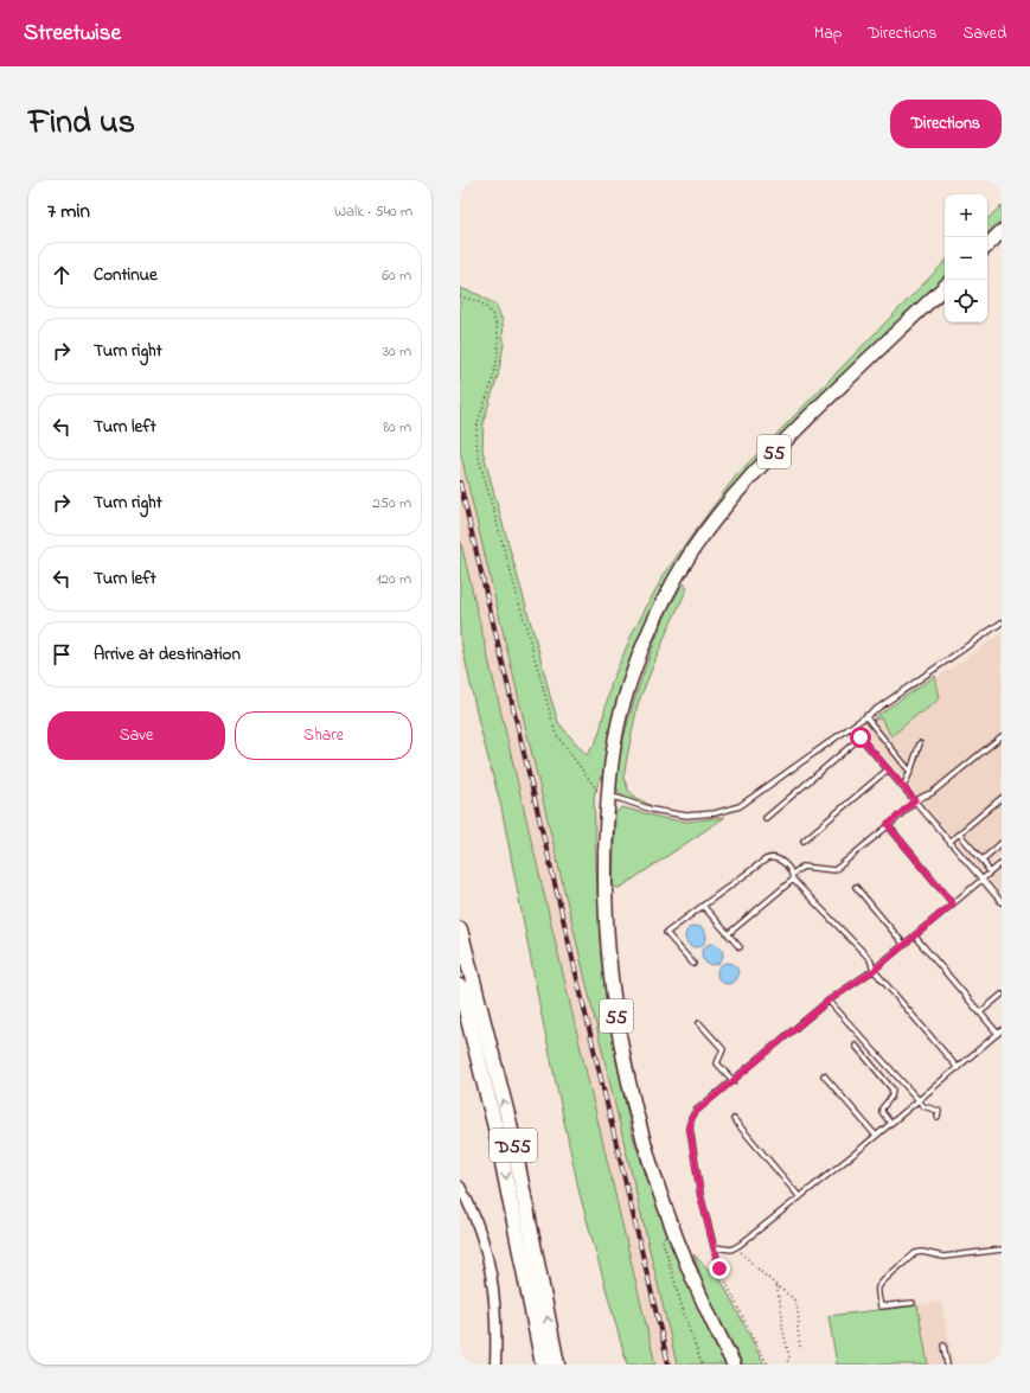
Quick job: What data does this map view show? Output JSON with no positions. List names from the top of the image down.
{
  "streets": {
    "highway": ["D55"],
    "main road": ["55"]
  },
  "page": {
    "header": "Streetwise",
    "nav": ["Map", "Directions", "Saved"],
    "title": "Find us",
    "buttons": [
      "Directions",
      ["Save", "Share"]
    ],
    "heading": ["7 min", "Walk · 540 m"],
    "map_buttons": ["+", "−"],
    "list": [
      ["Continue", "60 m"],
      ["Turn right", "30 m"],
      ["Turn left", "80 m"],
      ["Turn right", "250 m"],
      ["Turn left", "120 m"],
      "Arrive at destination"
    ]
  }
}
